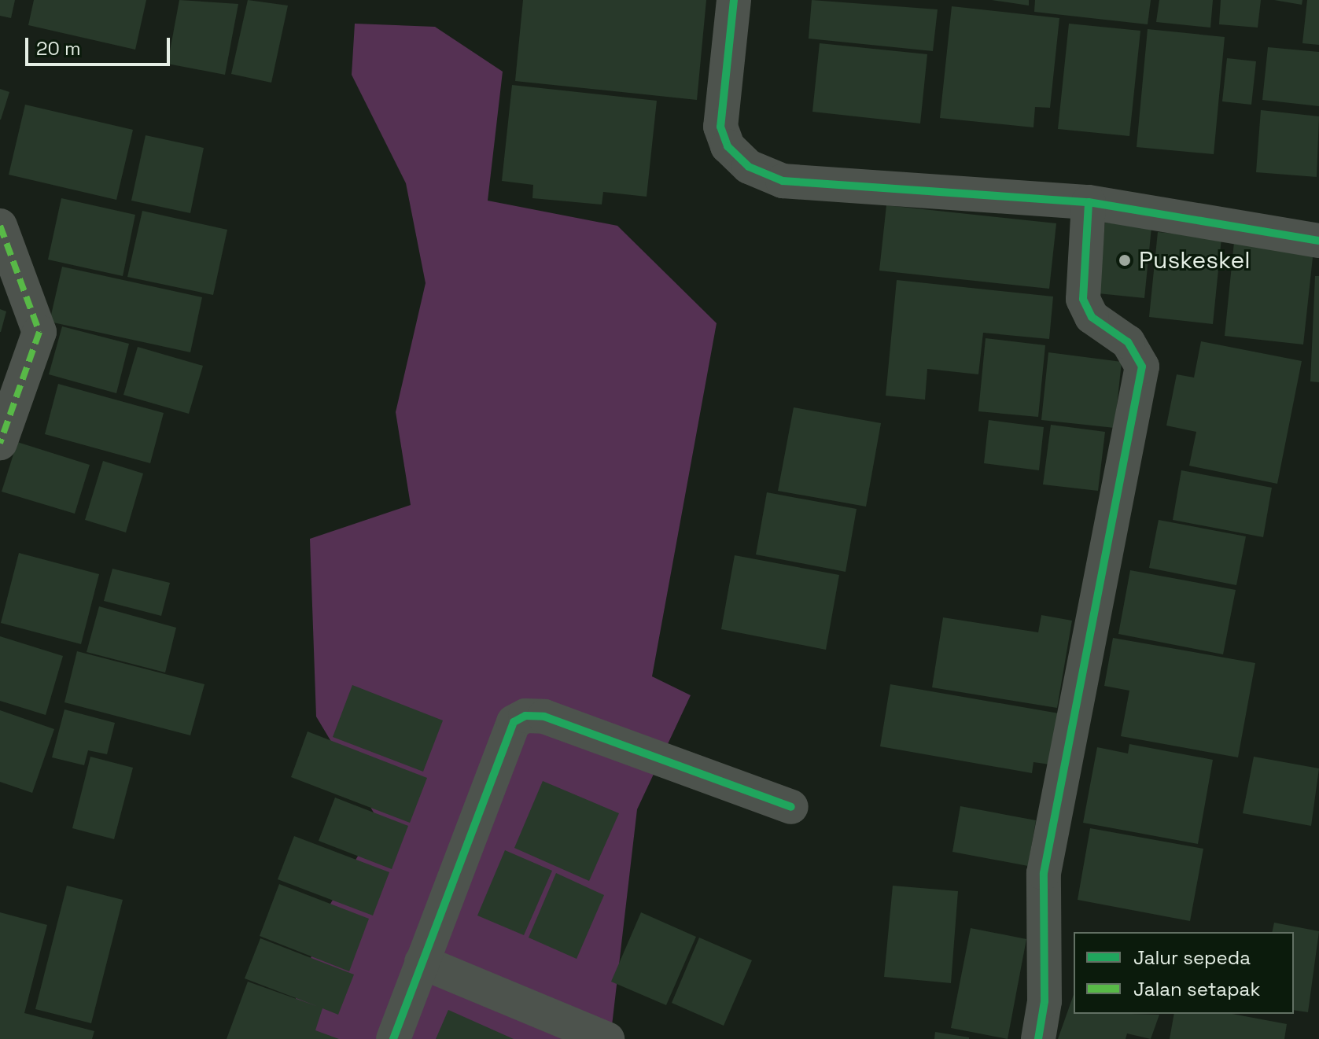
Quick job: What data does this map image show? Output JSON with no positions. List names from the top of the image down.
{
  "places": ["Puskeskel"],
  "legend": ["Jalur sepeda", "Jalan setapak"],
  "scale_bar": "20 m"
}
